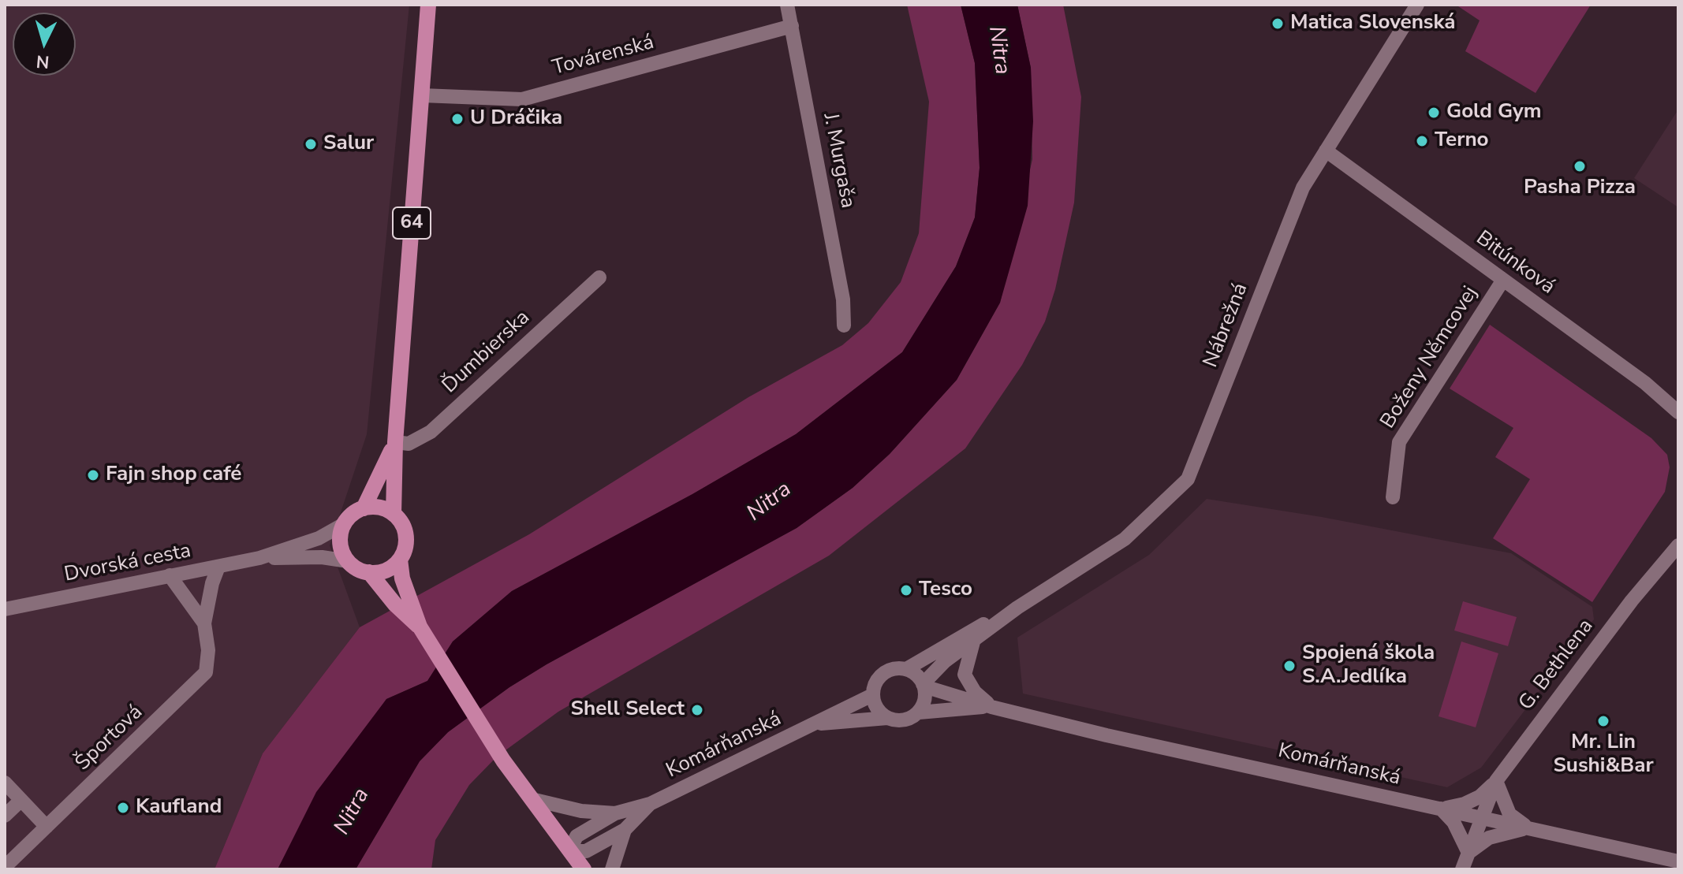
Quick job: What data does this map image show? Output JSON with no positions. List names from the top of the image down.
{
  "streets": {
    "main road": ["64"],
    "street": [
      "Továrenská",
      "J. Murgaša",
      "Bitúnková",
      "Nábrežná",
      "Ďumbierska",
      "Boženy Němcovej",
      "Dvorská cesta",
      "G. Bethlena",
      "Športová",
      "Komárňanská"
    ]
  },
  "crossings": [
    ["Továrenská", "J. Murgaša"],
    ["Továrenská", "64"],
    ["64", "Ďumbierska"],
    ["64", "Dvorská cesta"],
    ["Bitúnková", "Nábrežná"],
    ["Bitúnková", "Boženy Němcovej"],
    ["Nábrežná", "Komárňanská"],
    ["Dvorská cesta", "Športová"],
    ["G. Bethlena", "Komárňanská"]
  ],
  "water": ["Nitra"],
  "places": [
    "Matica Slovenská",
    "Gold Gym",
    "U Dráčika",
    "Terno",
    "Salur",
    "Pasha Pizza",
    "Fajn shop café",
    "Tesco",
    "Spojená škola S.A.Jedlíka",
    "Shell Select",
    "Mr. Lin Sushi&Bar",
    "Kaufland"
  ],
  "north": "bottom"
}
